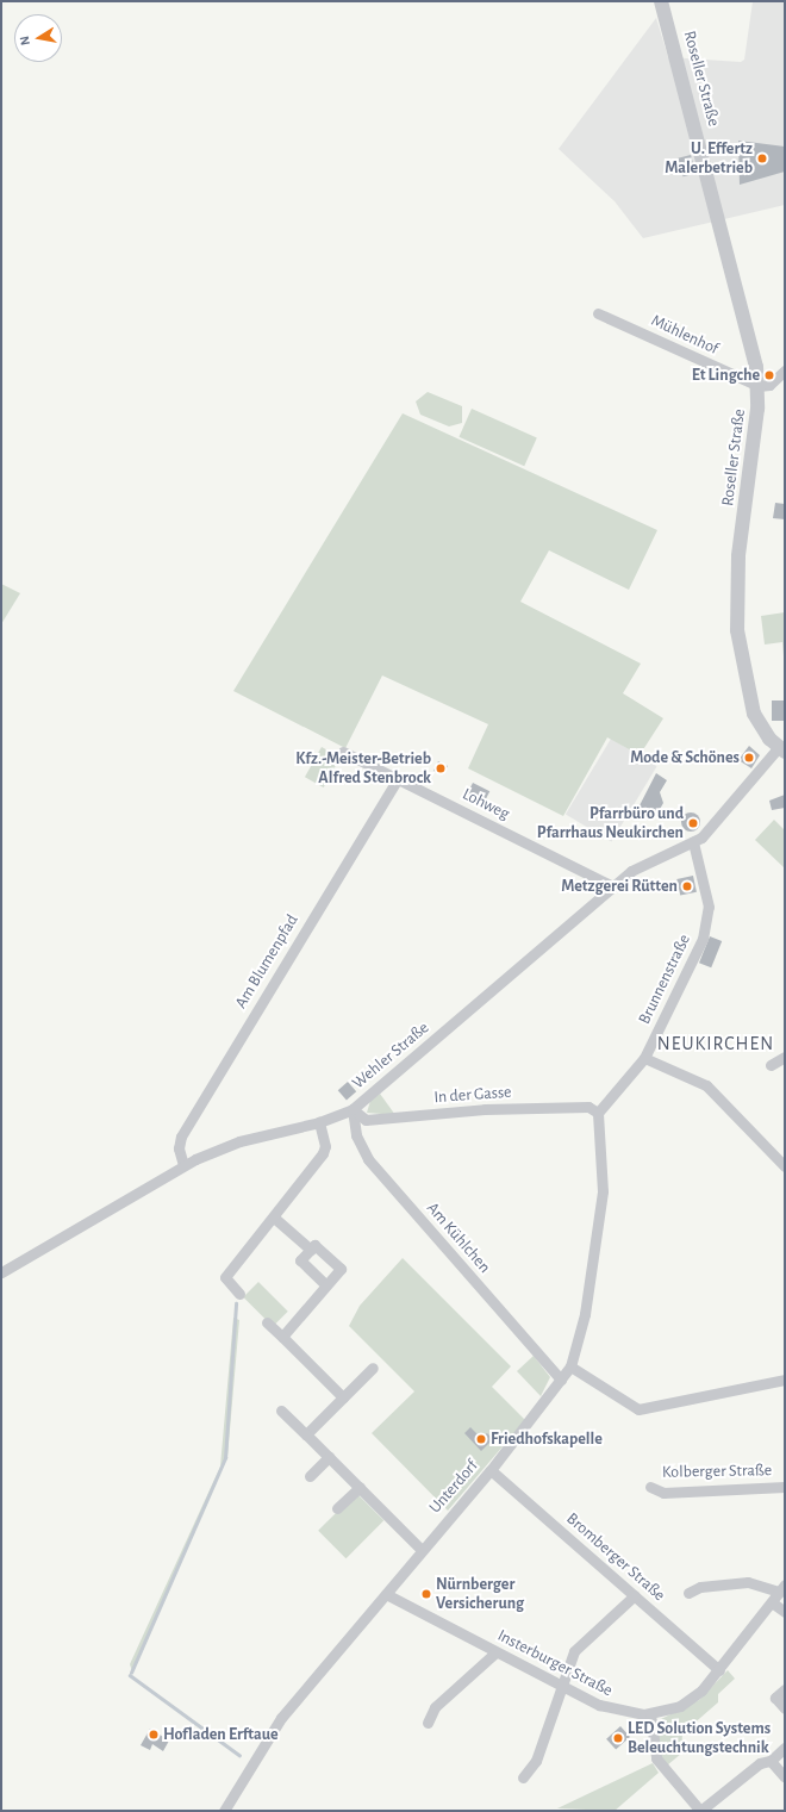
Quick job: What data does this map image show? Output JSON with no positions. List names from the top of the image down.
{
  "streets": {
    "street": [
      "Roseller Straße",
      "Mühlenhof",
      "Lohweg",
      "Am Blumenpfad",
      "Brunnenstraße",
      "Wehler Straße",
      "In der Gasse",
      "Am Kühlchen",
      "Kolberger Straße",
      "Unterdorf",
      "Bromberger Straße",
      "Insterburger Straße"
    ]
  },
  "crossings": [
    ["Roseller Straße", "Mühlenhof"],
    ["Lohweg", "Am Blumenpfad"],
    ["Lohweg", "Wehler Straße"],
    ["Am Blumenpfad", "Wehler Straße"],
    ["Brunnenstraße", "Wehler Straße"],
    ["Brunnenstraße", "In der Gasse"],
    ["Brunnenstraße", "Unterdorf"],
    ["Wehler Straße", "In der Gasse"],
    ["Wehler Straße", "Am Kühlchen"],
    ["In der Gasse", "Am Kühlchen"],
    ["In der Gasse", "Unterdorf"],
    ["Am Kühlchen", "Unterdorf"],
    ["Unterdorf", "Bromberger Straße"],
    ["Unterdorf", "Insterburger Straße"],
    ["Bromberger Straße", "Insterburger Straße"]
  ],
  "districts": ["NEUKIRCHEN"],
  "places": [
    "U. Effertz Malerbetrieb",
    "Et Lingche",
    "Mode & Schönes",
    "Kfz.-Meister-Betrieb Alfred Stenbrock",
    "Pfarrbüro und Pfarrhaus Neukirchen",
    "Metzgerei Rütten",
    "Friedhofskapelle",
    "Nürnberger Versicherung",
    "Hofladen Erftaue",
    "LED Solution Systems Beleuchtungstechnik"
  ],
  "north": "left"
}
